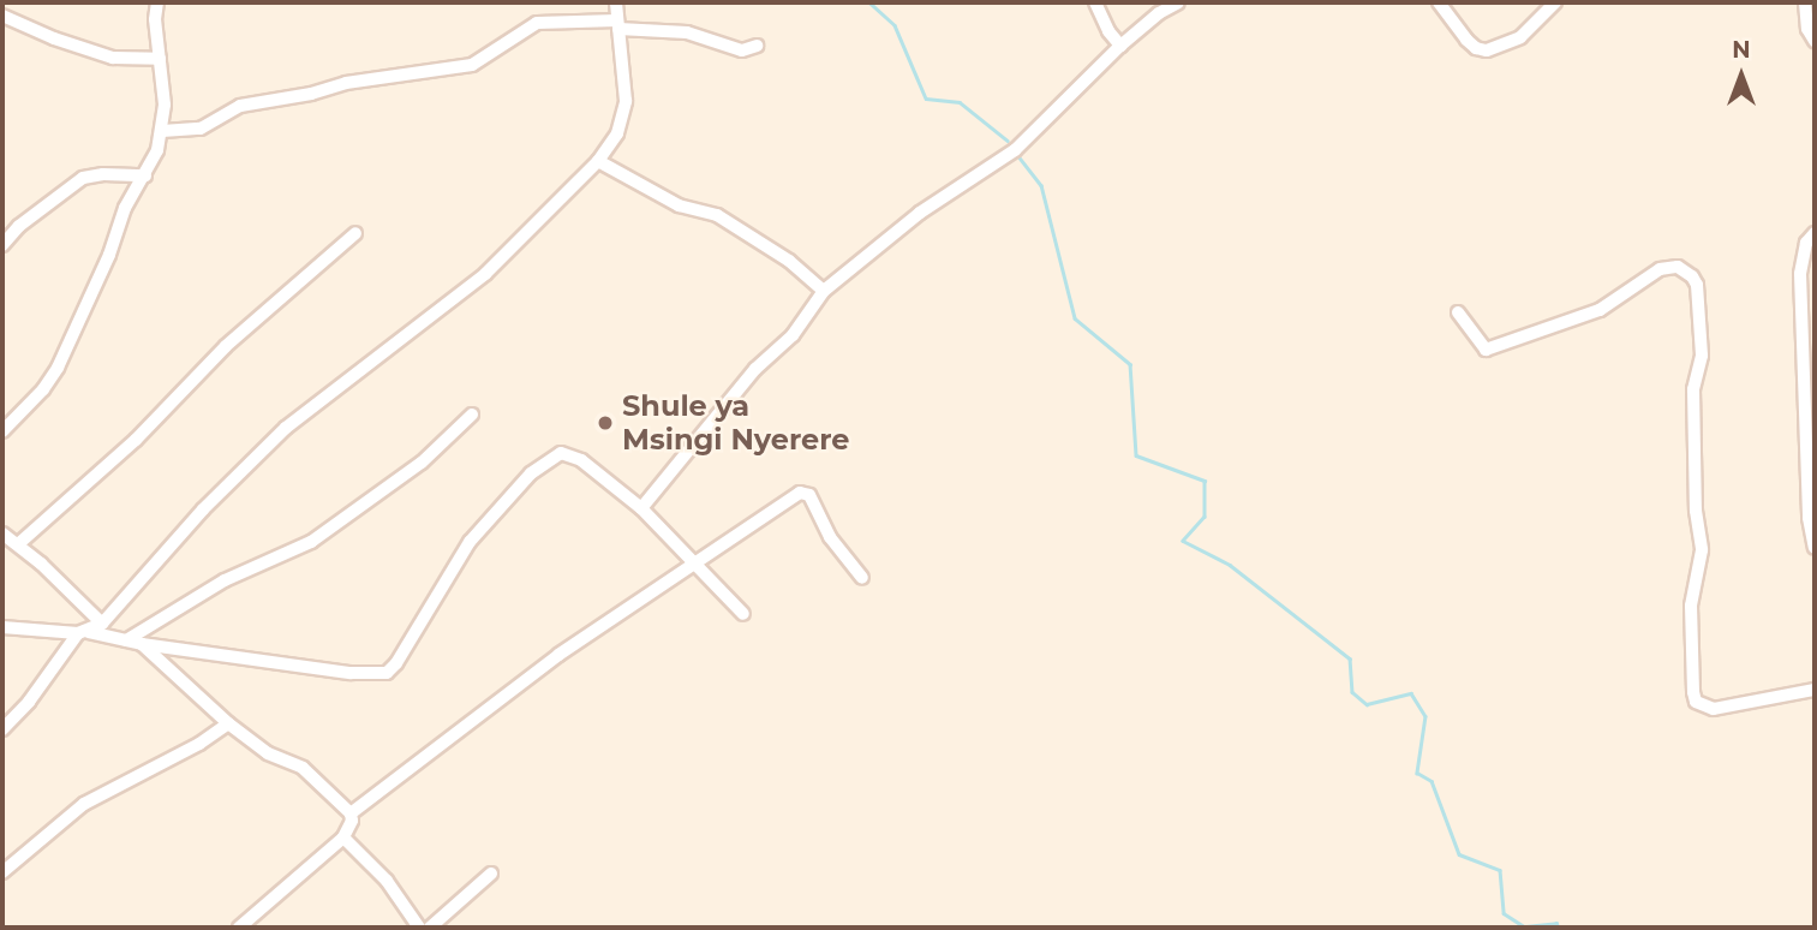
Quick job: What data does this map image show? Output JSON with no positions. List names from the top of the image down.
{
  "places": ["Shule ya Msingi Nyerere"],
  "north": "top"
}
